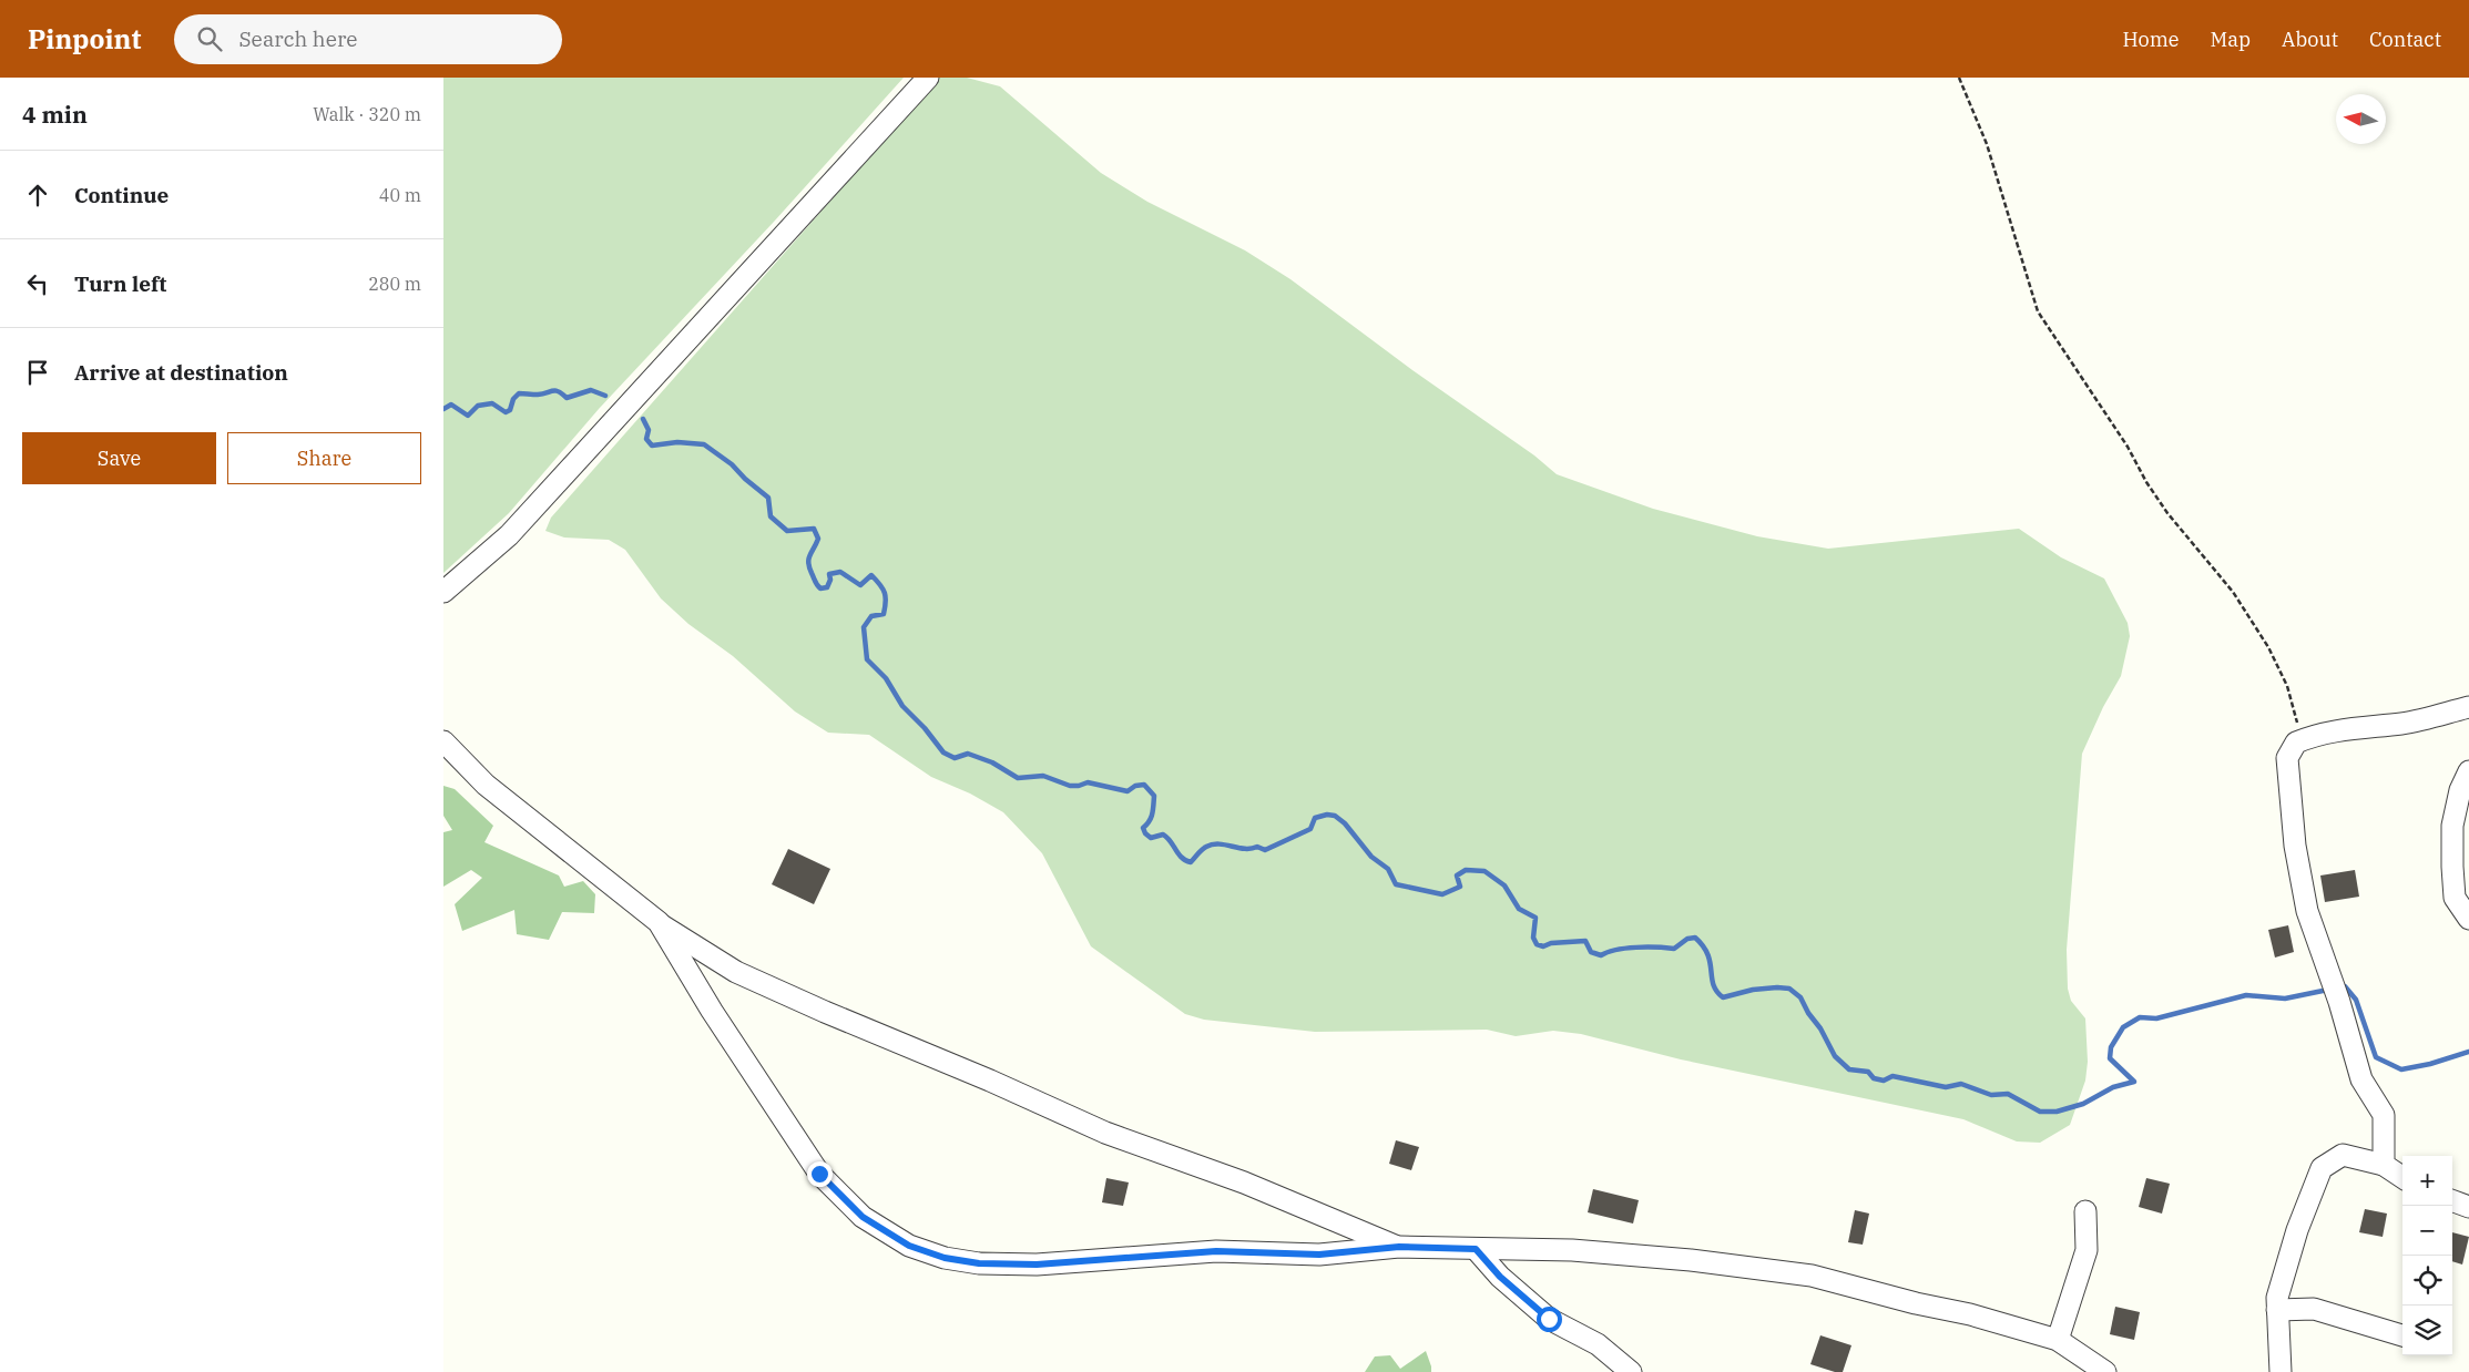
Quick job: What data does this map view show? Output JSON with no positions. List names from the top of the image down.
{
  "north": "left",
  "page": {
    "header": "Pinpoint",
    "search": "Search here",
    "nav": [
      "Home",
      "Map",
      "About",
      "Contact"
    ],
    "heading": ["4 min", "Walk · 320 m"],
    "list": [
      ["Continue", "40 m"],
      ["Turn left", "280 m"],
      "Arrive at destination"
    ],
    "buttons": ["Save", "Share"],
    "map_buttons": ["+", "−"]
  }
}
